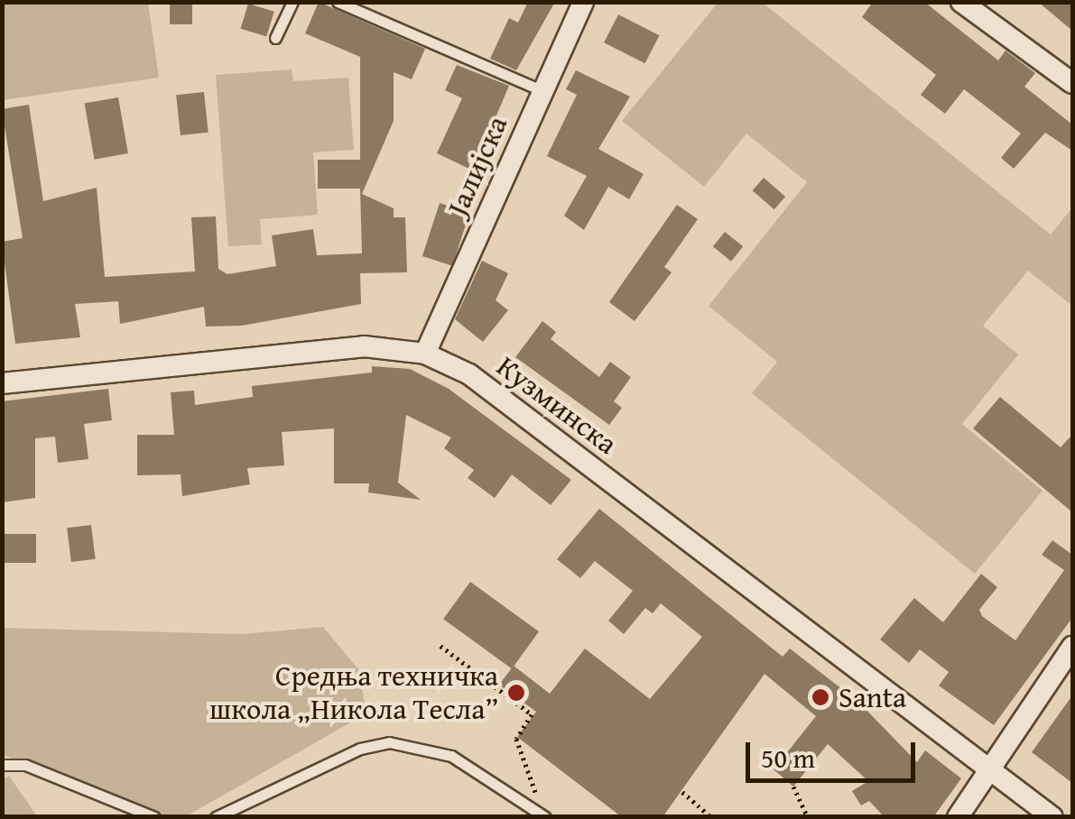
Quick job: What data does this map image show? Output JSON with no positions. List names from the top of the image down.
{
  "streets": {
    "street": ["Јалијска", "Кузминска"]
  },
  "crossings": [
    ["Јалијска", "Кузминска"]
  ],
  "places": ["Средња техничка школа „Никола Тесла”", "Santa"],
  "scale_bar": "50 m"
}
